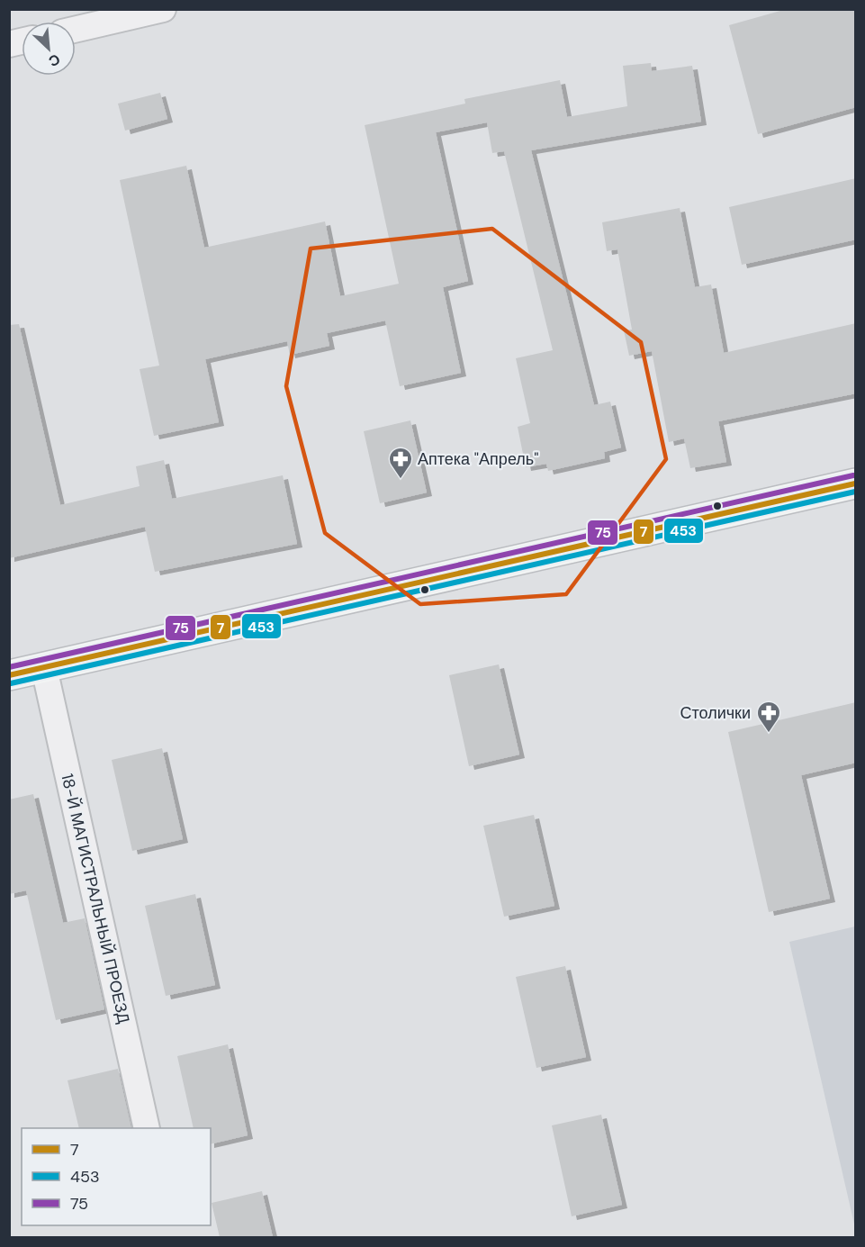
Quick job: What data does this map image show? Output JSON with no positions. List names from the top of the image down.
{
  "streets": {
    "street": ["18-Й МАГИСТРАЛЬНЫЙ ПРОЕЗД"]
  },
  "places": {
    "pharmacy": ["Аптека \"Апрель\"", "Столички"]
  },
  "lines": ["transit line 75", "transit line 7", "transit line 453"],
  "legend": ["7", "453", "75"],
  "north": "bottom right"
}
